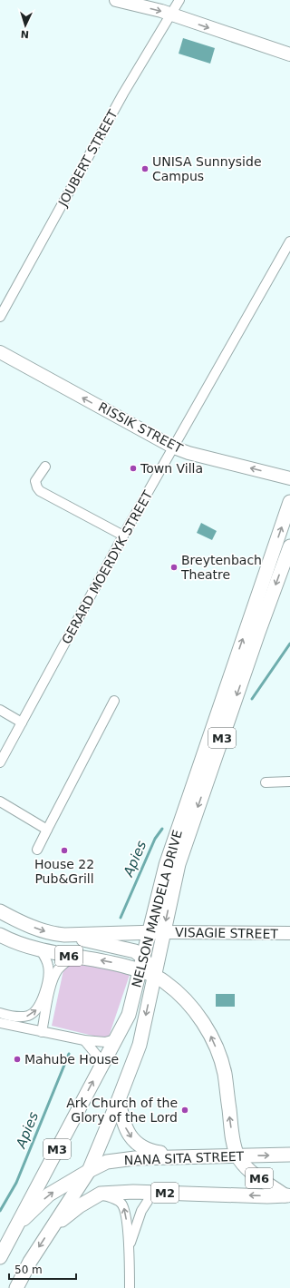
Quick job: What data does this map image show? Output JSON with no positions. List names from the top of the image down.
{
  "streets": {
    "main road": [
      "RISSIK STREET",
      "M3",
      "NELSON MANDELA DRIVE",
      "VISAGIE STREET",
      "M6",
      "NANA SITA STREET",
      "M2"
    ],
    "street": ["JOUBERT STREET", "GERARD MOERDYK STREET"]
  },
  "crossings": [
    ["RISSIK STREET", "GERARD MOERDYK STREET"],
    ["NELSON MANDELA DRIVE", "VISAGIE STREET"],
    ["NELSON MANDELA DRIVE", "M6"],
    ["NELSON MANDELA DRIVE", "NANA SITA STREET"],
    ["NELSON MANDELA DRIVE", "M2"],
    ["VISAGIE STREET", "M6"],
    ["M6", "NANA SITA STREET"],
    ["M6", "M2"]
  ],
  "one_way": ["RISSIK STREET"],
  "water": ["Apies"],
  "places": [
    "UNISA Sunnyside Campus",
    "Town Villa",
    "Breytenbach Theatre",
    "House 22 Pub&Grill",
    "Mahube House",
    "Ark Church of the Glory of the Lord"
  ],
  "scale_bar": "50 m",
  "north": "bottom"
}
